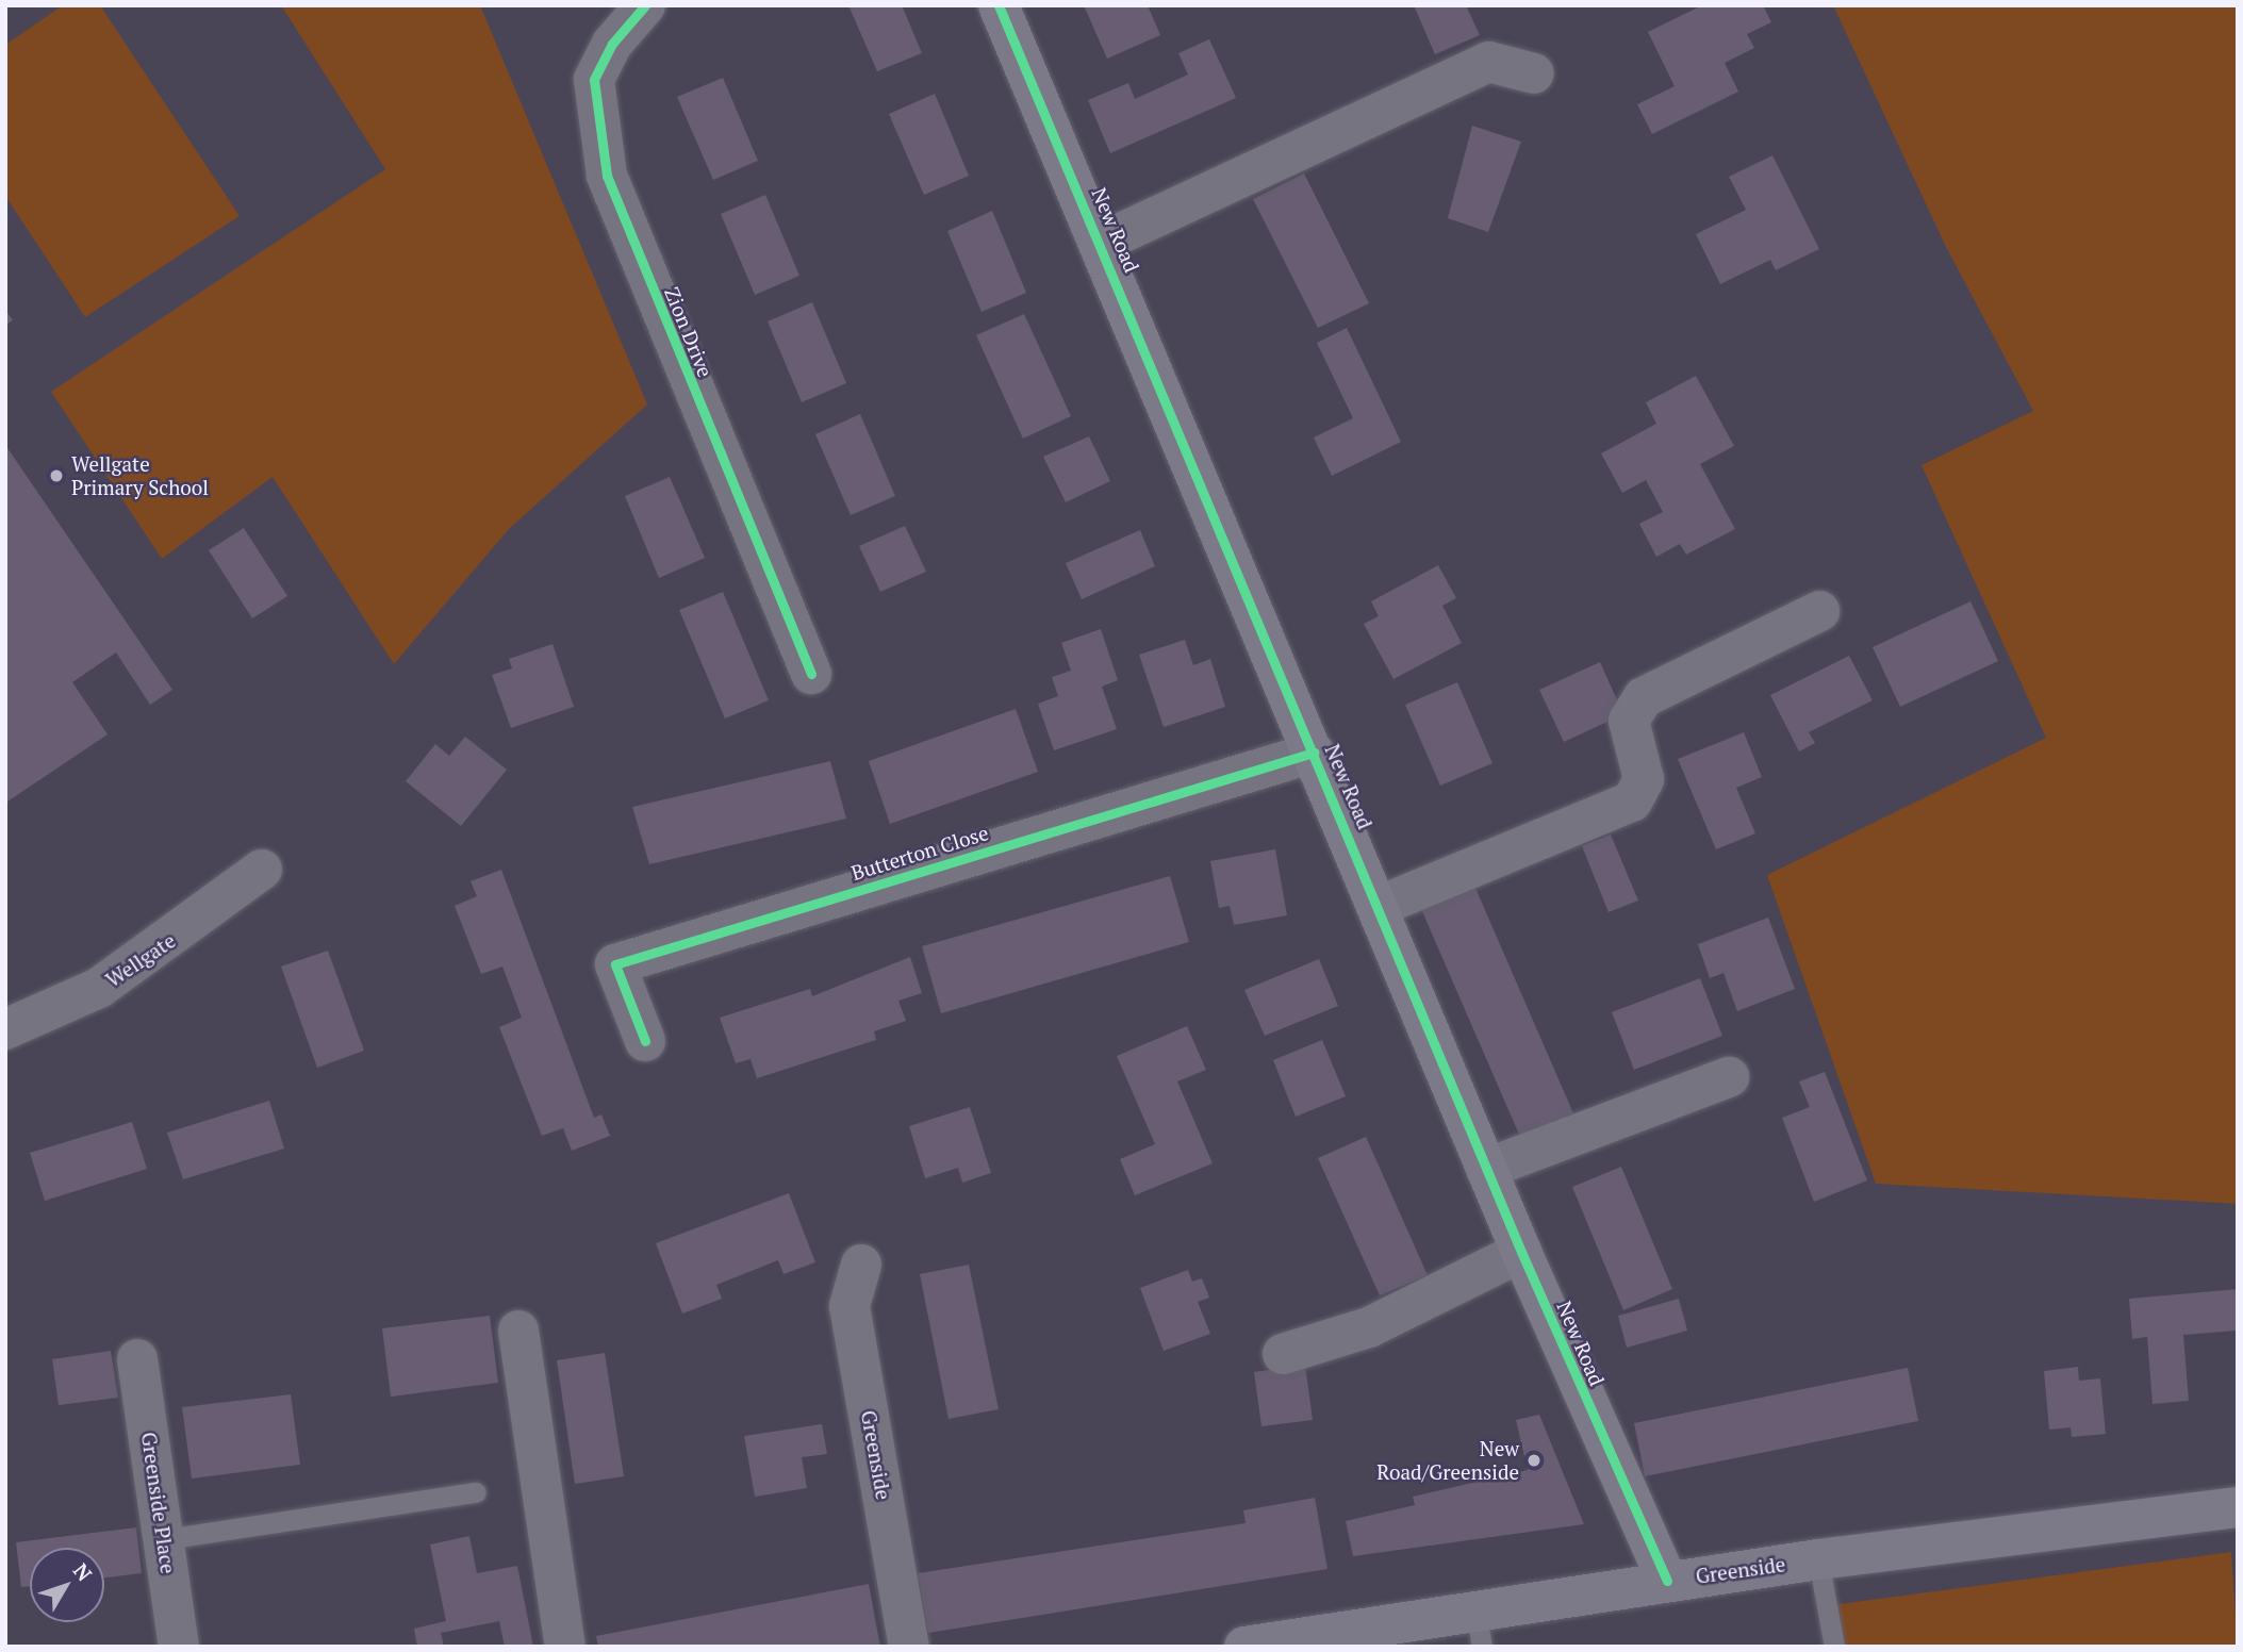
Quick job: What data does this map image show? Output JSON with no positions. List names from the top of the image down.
{
  "streets": {
    "street": [
      "New Road",
      "Zion Drive",
      "Butterton Close",
      "Wellgate",
      "Greenside",
      "Greenside Place"
    ]
  },
  "crossings": [
    ["New Road", "Butterton Close"],
    ["New Road", "Greenside"]
  ],
  "places": ["Wellgate Primary School", "New Road/Greenside"],
  "north": "top right"
}
